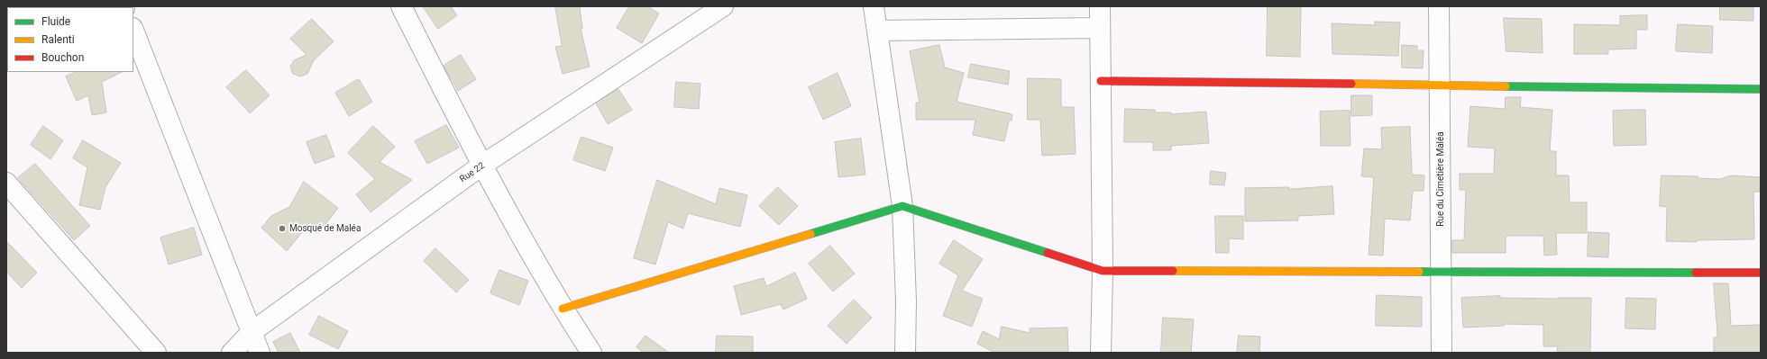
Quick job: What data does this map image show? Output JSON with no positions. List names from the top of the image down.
{
  "streets": {
    "street": ["Rue 22", "Rue du Cimetière Maléa"]
  },
  "places": ["Mosqué de Maléa"],
  "legend": ["Fluide", "Ralenti", "Bouchon"]
}
